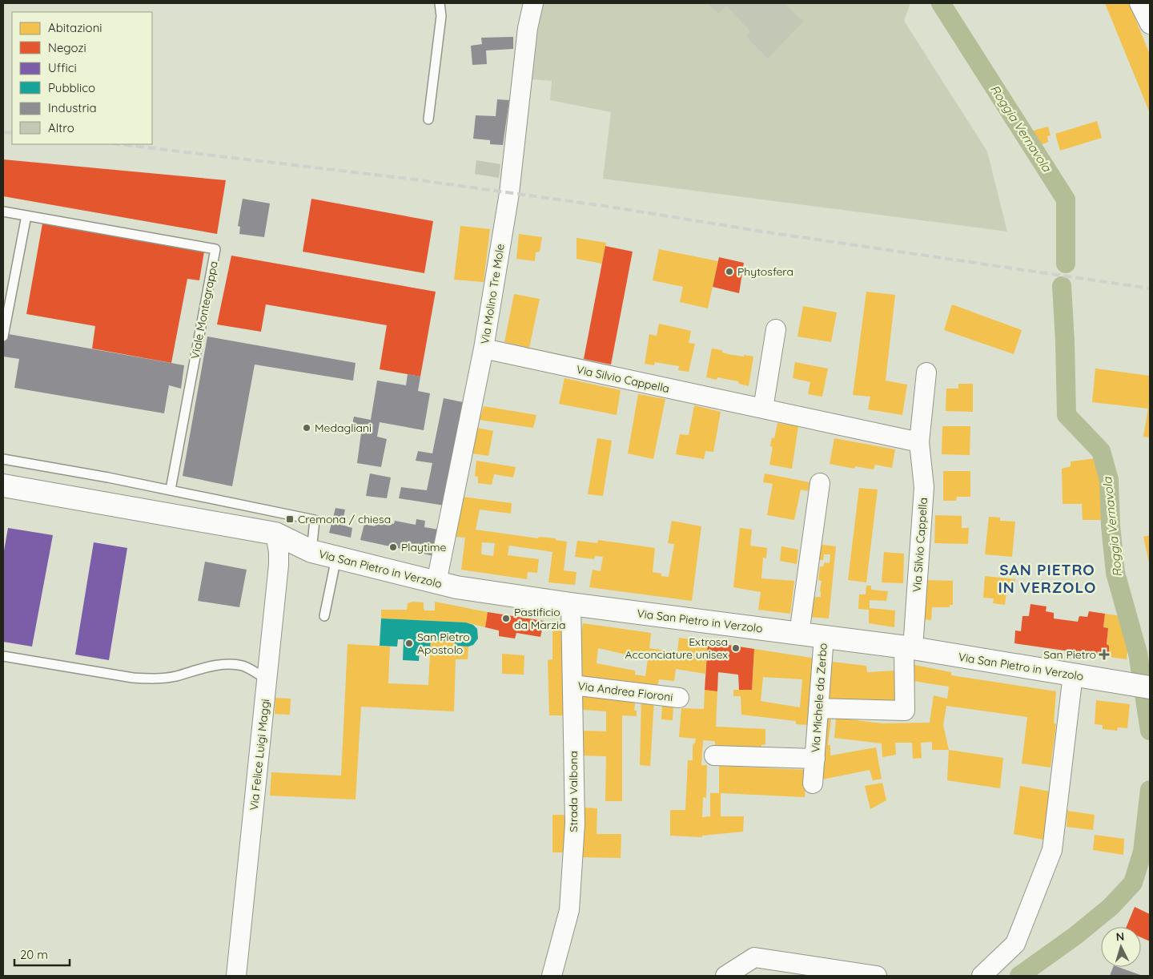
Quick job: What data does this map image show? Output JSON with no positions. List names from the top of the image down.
{
  "streets": {
    "main road": ["Via San Pietro in Verzolo"],
    "street": [
      "Via Molino Tre Mole",
      "Via Silvio Cappella",
      "Via Andrea Fioroni",
      "Via Michele da Zerbo",
      "Via Felice Luigi Maggi",
      "Strada Valbona"
    ],
    "lane": ["Viale Montegrappa"]
  },
  "crossings": [
    ["Via Molino Tre Mole", "Via Silvio Cappella"],
    ["Via Molino Tre Mole", "Via San Pietro in Verzolo"],
    ["Via Silvio Cappella", "Via San Pietro in Verzolo"],
    ["Via Silvio Cappella", "Via Michele da Zerbo"],
    ["Via San Pietro in Verzolo", "Via Michele da Zerbo"],
    ["Via San Pietro in Verzolo", "Via Felice Luigi Maggi"],
    ["Via San Pietro in Verzolo", "Strada Valbona"],
    ["Via Andrea Fioroni", "Strada Valbona"]
  ],
  "districts": ["SAN PIETRO IN VERZOLO"],
  "water": ["Roggia Vernavola"],
  "places": {
    "other": [
      "Phytosfera",
      "Medagliani",
      "Playtime",
      "Pastificio da Marzia",
      "San Pietro Apostolo",
      "Extrosa Acconciature unisex"
    ],
    "transit": ["Cremona / chiesa"],
    "health": ["San Pietro"]
  },
  "legend": [
    "Abitazioni",
    "Negozi",
    "Uffici",
    "Pubblico",
    "Industria",
    "Altro"
  ],
  "scale_bar": "20 m",
  "north": "top"
}
